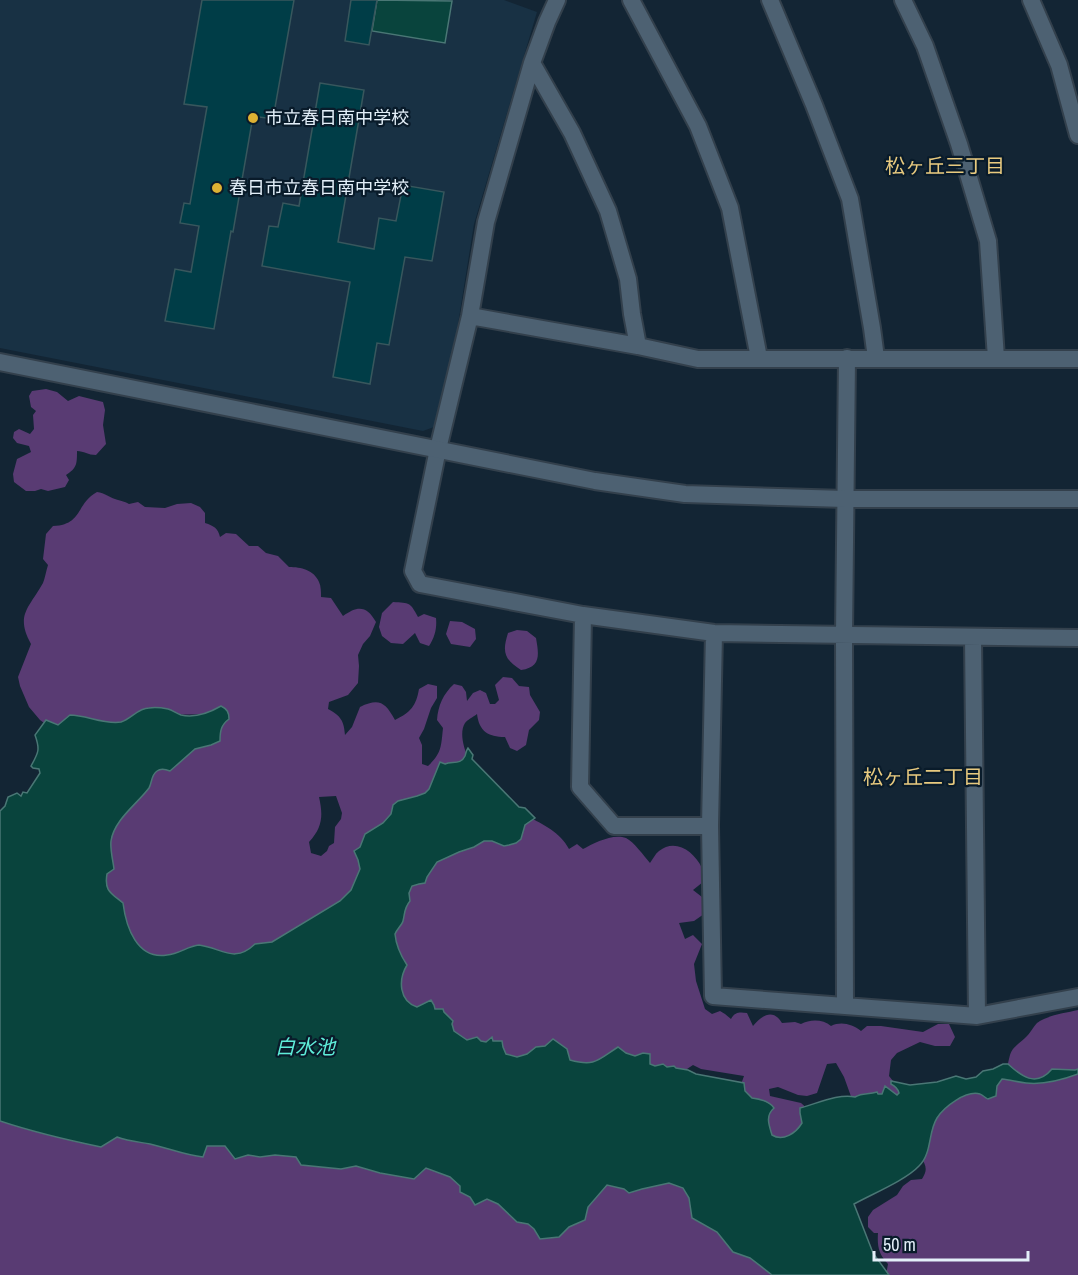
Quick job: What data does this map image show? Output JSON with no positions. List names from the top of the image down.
{
  "districts": ["松ヶ丘三丁目", "松ヶ丘二丁目"],
  "water": ["白水池"],
  "places": ["市立春日南中学校", "春日市立春日南中学校"],
  "scale_bar": "50 m"
}
